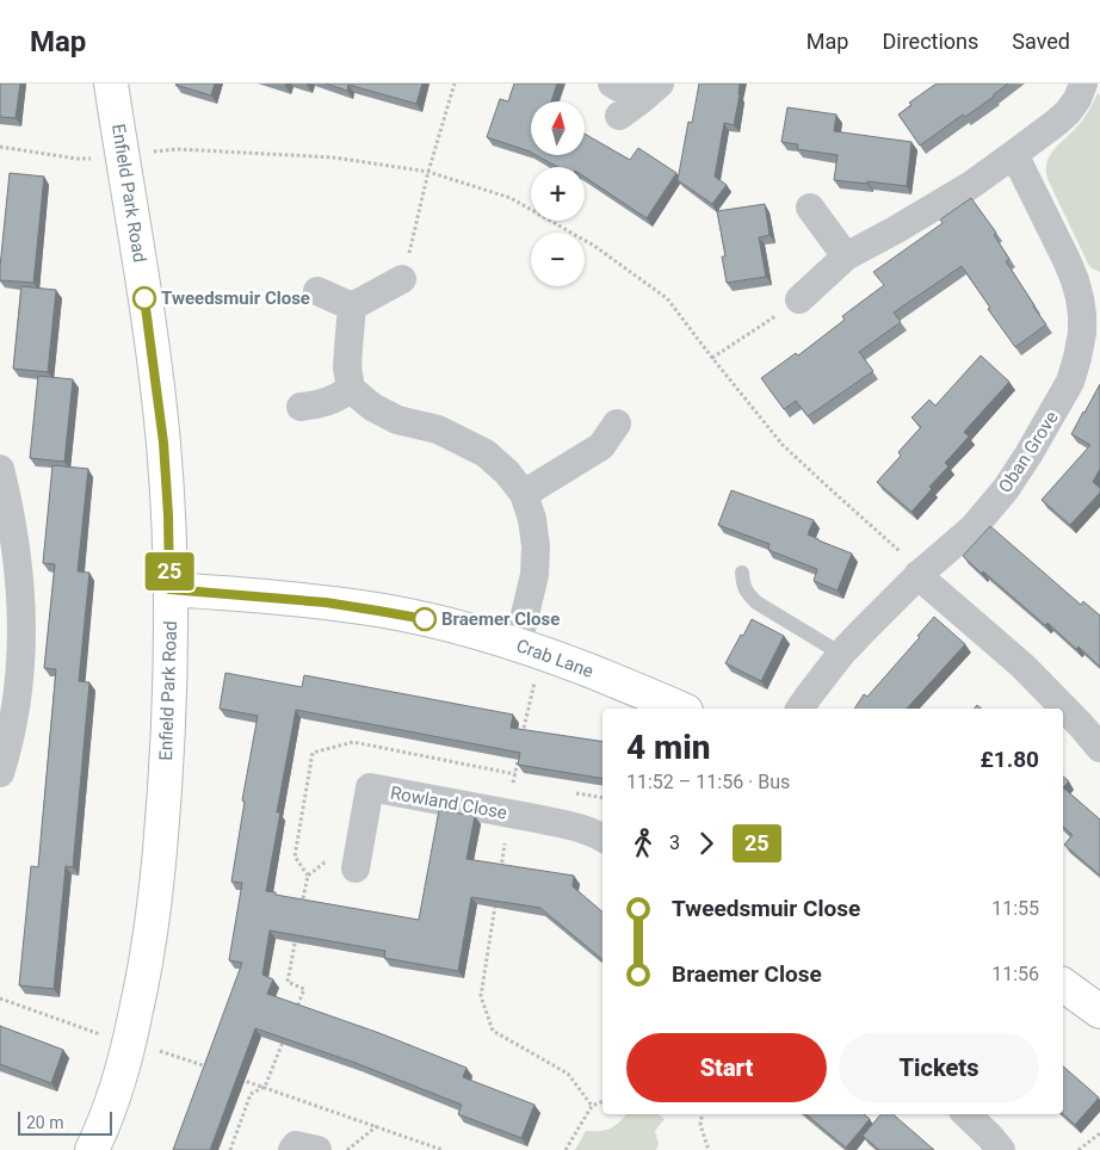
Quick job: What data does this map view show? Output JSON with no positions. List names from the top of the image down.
{
  "streets": {
    "street": [
      "Enfield Park Road",
      "Oban Grove",
      "Crab Lane",
      "Rowland Close"
    ]
  },
  "crossings": [
    ["Enfield Park Road", "Crab Lane"]
  ],
  "places": ["Tweedsmuir Close", "Braemer Close"],
  "lines": ["bus line 25"],
  "scale_bar": "20 m",
  "north": "top",
  "page": {
    "header": "Map",
    "nav": ["Map", "Directions", "Saved"],
    "on_map": "25",
    "map_buttons": ["+", "−"],
    "heading": ["4 min", "11:52 – 11:56 · Bus", "£1.80"],
    "legs": ["3", "25"],
    "list": [
      {
        "name": "Tweedsmuir Close",
        "value": "11:55"
      },
      {
        "name": "Braemer Close",
        "value": "11:56"
      }
    ],
    "buttons": ["Start", "Tickets"],
    "scale": "20 m"
  }
}
